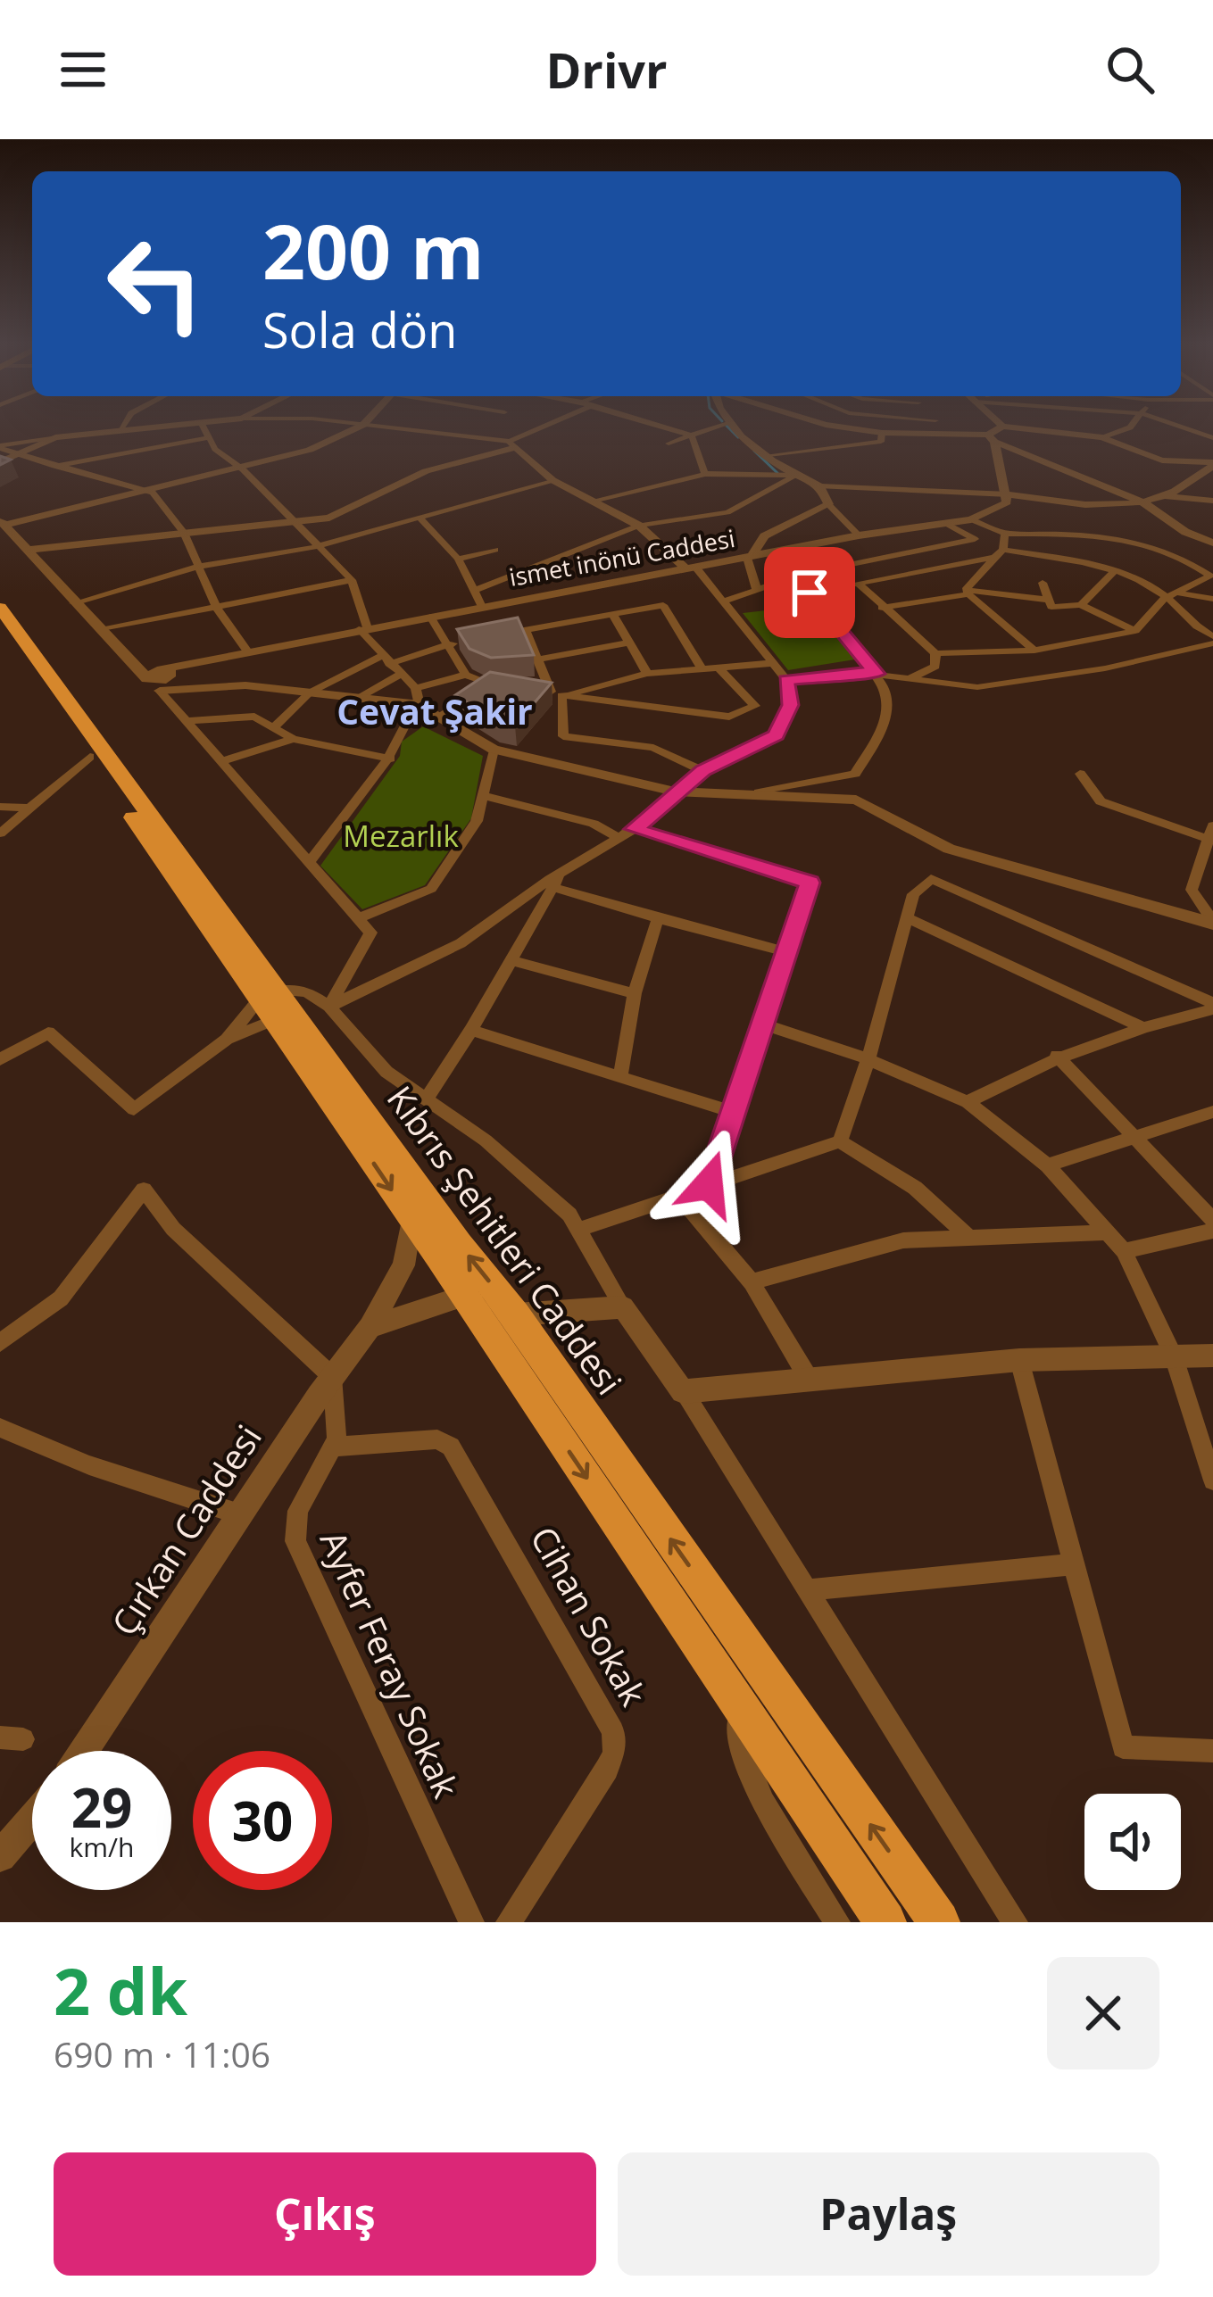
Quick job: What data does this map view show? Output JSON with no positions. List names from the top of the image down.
{
  "streets": {
    "highway": ["Kıbrıs Şehitleri Caddesi"],
    "street": [
      "ismet inönü Caddesi",
      "Çırkan Caddesi",
      "Cihan Sokak",
      "Ayfer Feray Sokak"
    ]
  },
  "crossings": [
    ["Kıbrıs Şehitleri Caddesi", "Çırkan Caddesi"],
    ["Çırkan Caddesi", "Ayfer Feray Sokak"],
    ["Cihan Sokak", "Ayfer Feray Sokak"]
  ],
  "districts": ["Cevat Şakir"],
  "parks": ["Mezarlık"],
  "page": {
    "header": "Drivr",
    "turn": ["200 m", "Sola dön"],
    "speed": "29 km/h",
    "limit": "30",
    "heading": ["2 dk", "690 m · 11:06"],
    "buttons": ["Çıkış", "Paylaş"]
  }
}
